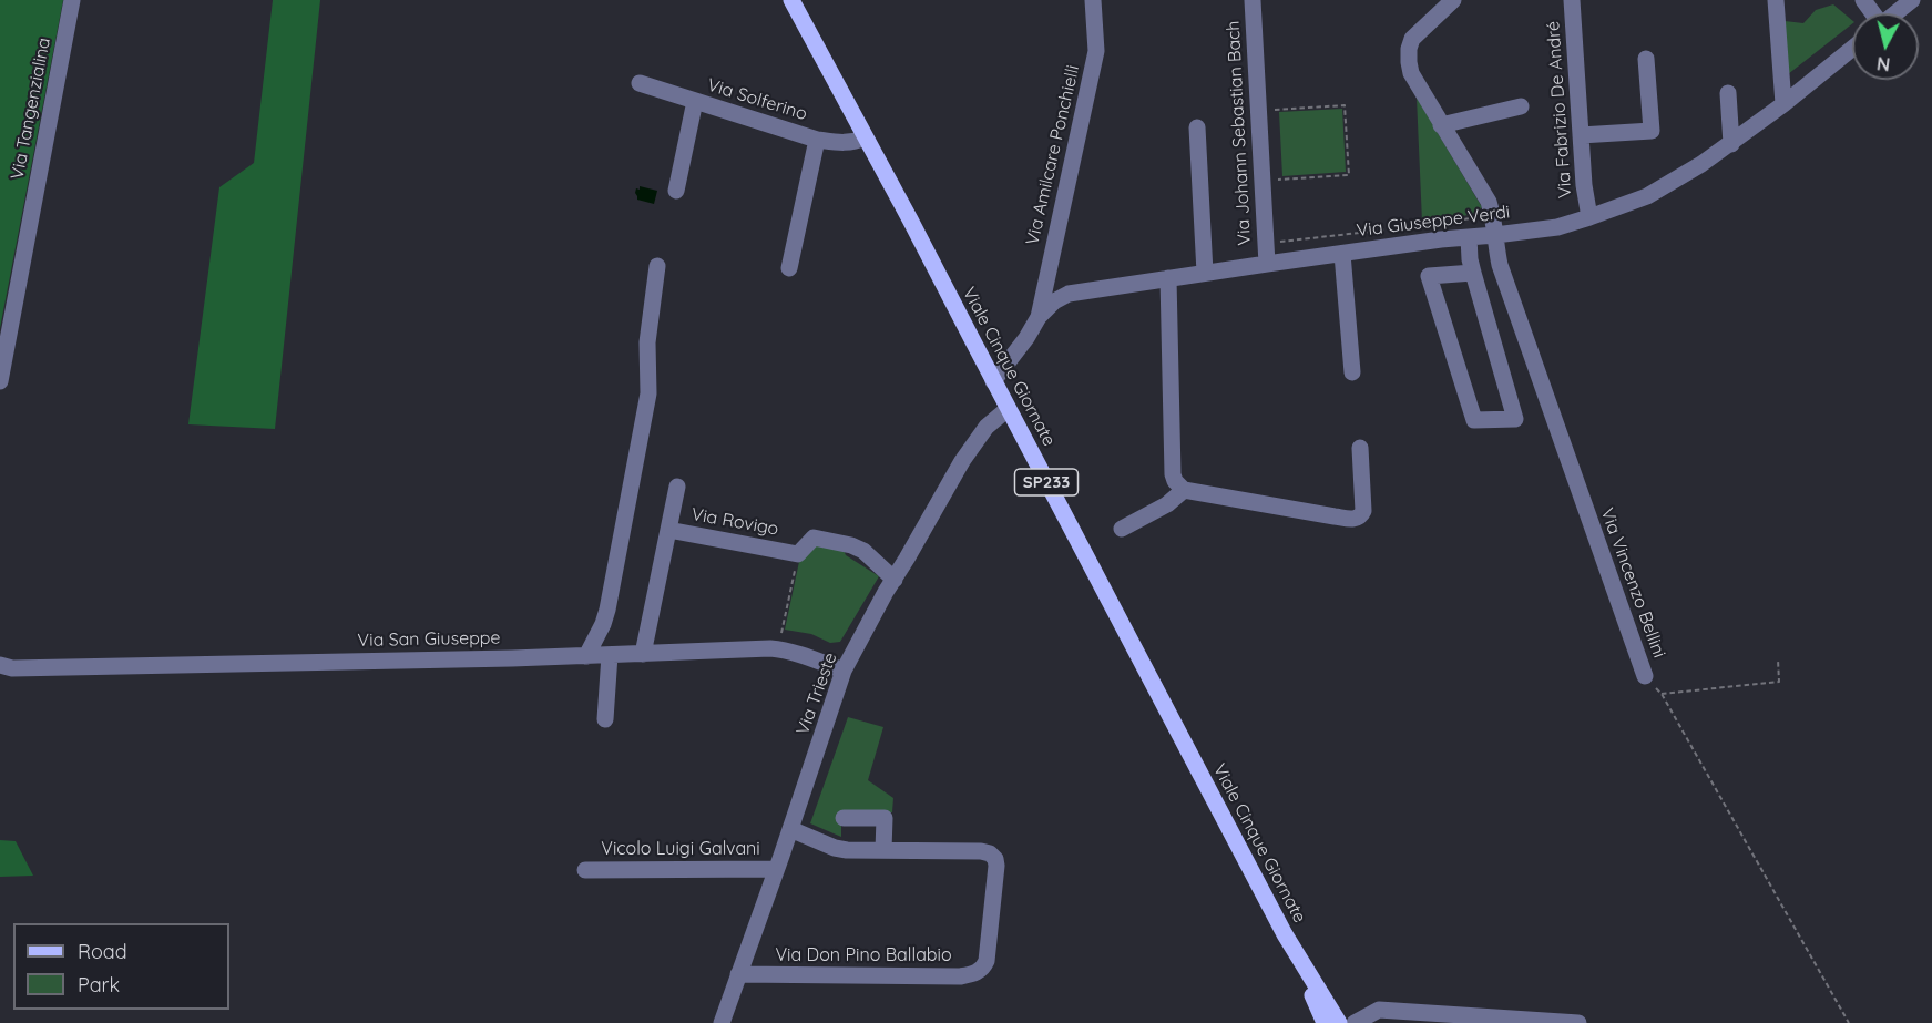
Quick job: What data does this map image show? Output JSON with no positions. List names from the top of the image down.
{
  "streets": {
    "main road": ["Viale Cinque Giornate", "SP233"],
    "street": [
      "Via Solferino",
      "Via Tangenzialina",
      "Via Fabrizio De André",
      "Via Johann Sebastian Bach",
      "Via Amilcare Ponchielli",
      "Via Giuseppe Verdi",
      "Via Rovigo",
      "Via Vincenzo Bellini",
      "Via San Giuseppe",
      "Via Trieste",
      "Vicolo Luigi Galvani",
      "Via Don Pino Ballabio"
    ]
  },
  "crossings": [
    ["Via Solferino", "Viale Cinque Giornate"],
    ["Via Fabrizio De André", "Via Giuseppe Verdi"],
    ["Via Johann Sebastian Bach", "Via Giuseppe Verdi"],
    ["Via Amilcare Ponchielli", "Via Giuseppe Verdi"],
    ["Via Giuseppe Verdi", "Viale Cinque Giornate"],
    ["Via Giuseppe Verdi", "Via Vincenzo Bellini"],
    ["Viale Cinque Giornate", "Via Trieste"],
    ["Via Rovigo", "Via Trieste"],
    ["Via San Giuseppe", "Via Trieste"],
    ["Via Trieste", "Vicolo Luigi Galvani"],
    ["Via Trieste", "Via Don Pino Ballabio"]
  ],
  "legend": ["Road", "Park"],
  "north": "bottom"
}
